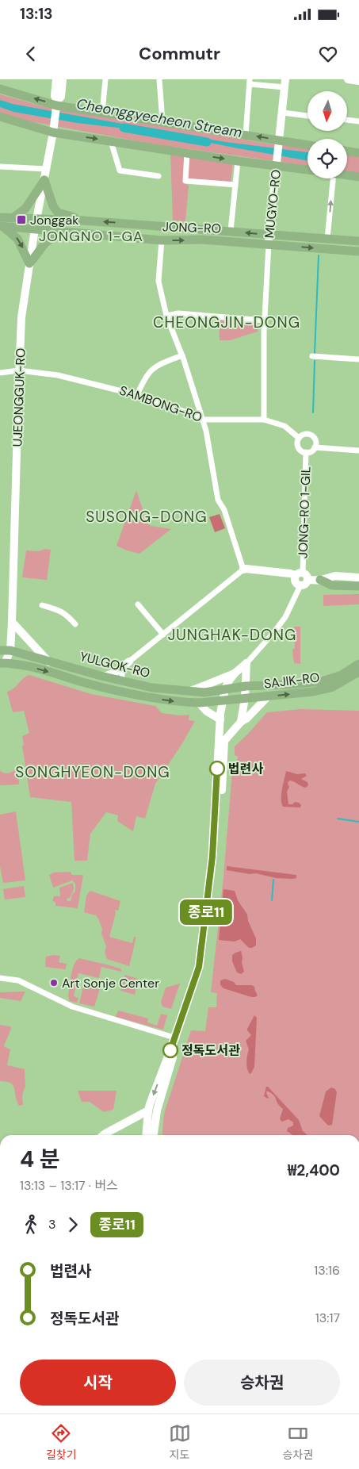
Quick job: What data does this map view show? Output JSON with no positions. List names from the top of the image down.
{
  "streets": {
    "main road": ["JONG-RO", "YULGOK-RO", "SAJIK-RO"],
    "street": [
      "MUGYO-RO",
      "UJEONGGUK-RO",
      "SAMBONG-RO",
      "JONG-RO 1-GIL"
    ]
  },
  "crossings": [
    ["MUGYO-RO", "JONG-RO"],
    ["JONG-RO", "UJEONGGUK-RO"],
    ["UJEONGGUK-RO", "SAMBONG-RO"],
    ["UJEONGGUK-RO", "YULGOK-RO"],
    ["SAMBONG-RO", "JONG-RO 1-GIL"],
    ["YULGOK-RO", "SAJIK-RO"]
  ],
  "districts": [
    "JONGNO 1-GA",
    "CHEONGJIN-DONG",
    "SUSONG-DONG",
    "JUNGHAK-DONG",
    "SONGHYEON-DONG"
  ],
  "water": ["Cheonggyecheon Stream"],
  "places": {
    "transit": ["Jonggak"],
    "other": ["법련사", "Art Sonje Center", "정독도서관"]
  },
  "lines": ["bus line 종로11"],
  "north": "bottom",
  "page": {
    "status": "13:13",
    "header": "Commutr",
    "on_map": "종로11",
    "heading": ["4 분", "13:13 – 13:17 · 버스", "₩2,400"],
    "legs": ["3", "종로11"],
    "list": [
      {
        "name": "법련사",
        "value": "13:16"
      },
      {
        "name": "정독도서관",
        "value": "13:17"
      }
    ],
    "buttons": ["시작", "승차권"],
    "tabs": ["길찾기", "지도", "승차권"]
  }
}
